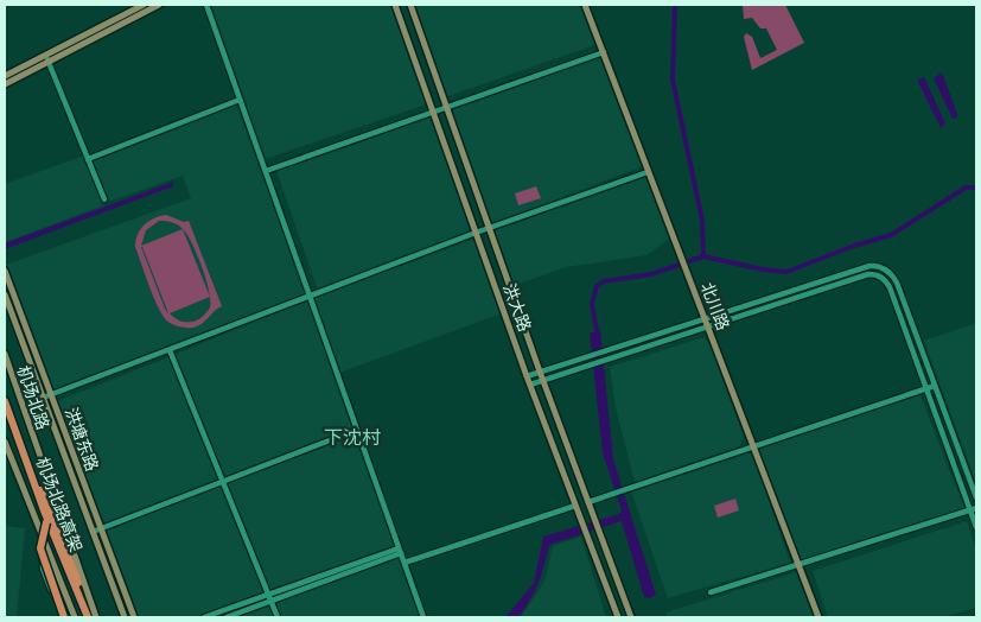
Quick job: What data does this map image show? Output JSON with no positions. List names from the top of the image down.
{
  "streets": {
    "highway": ["机场北路高架"],
    "main road": [
      "北川路",
      "洪大路",
      "机场北路",
      "洪塘东路"
    ]
  },
  "districts": ["下沈村"]
}
